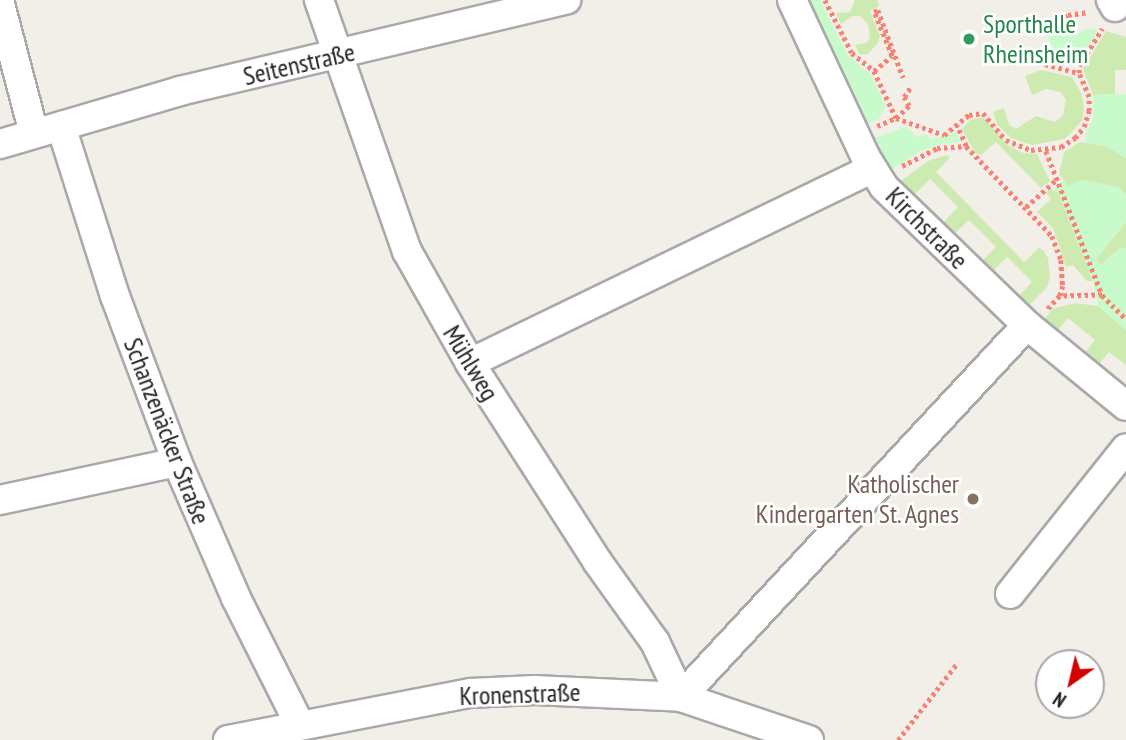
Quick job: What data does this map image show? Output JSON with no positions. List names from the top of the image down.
{
  "streets": {
    "street": [
      "Seitenstraße",
      "Kirchstraße",
      "Mühlweg",
      "Schanzenäcker Straße",
      "Kronenstraße"
    ]
  },
  "crossings": [
    ["Seitenstraße", "Mühlweg"],
    ["Seitenstraße", "Schanzenäcker Straße"],
    ["Mühlweg", "Kronenstraße"],
    ["Schanzenäcker Straße", "Kronenstraße"]
  ],
  "places": ["Sporthalle Rheinsheim", "Katholischer Kindergarten St. Agnes"],
  "north": "bottom left"
}
